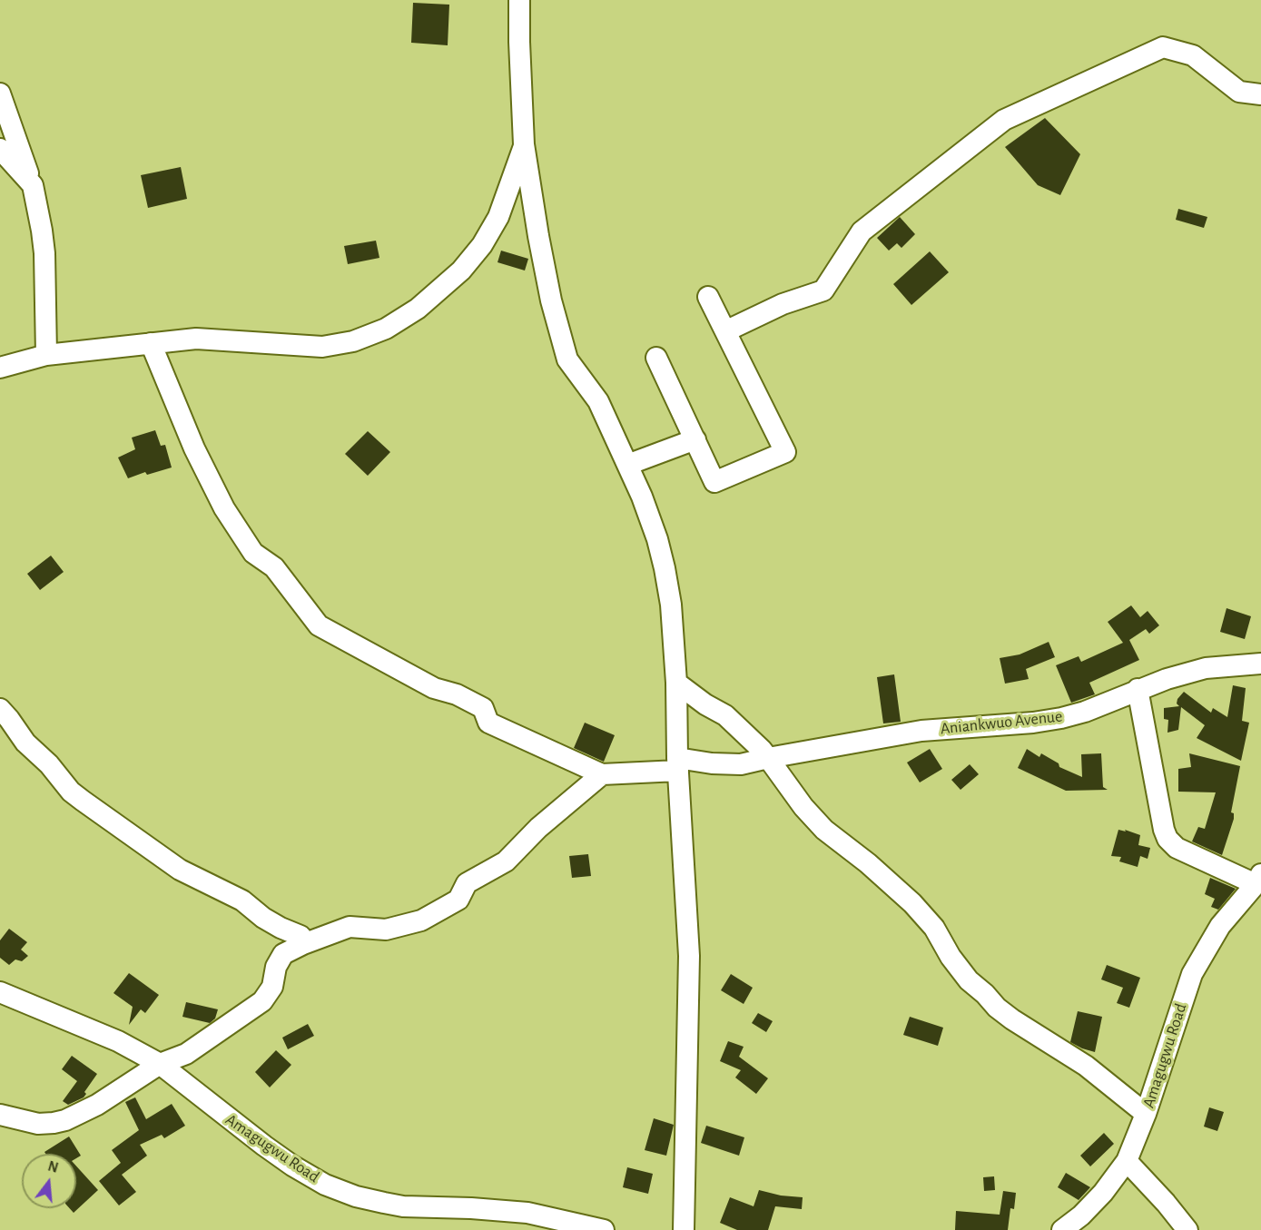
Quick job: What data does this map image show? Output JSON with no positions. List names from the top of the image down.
{
  "streets": {
    "street": ["Aniankwuo Avenue", "Amagugwu Road"]
  },
  "north": "top"
}
